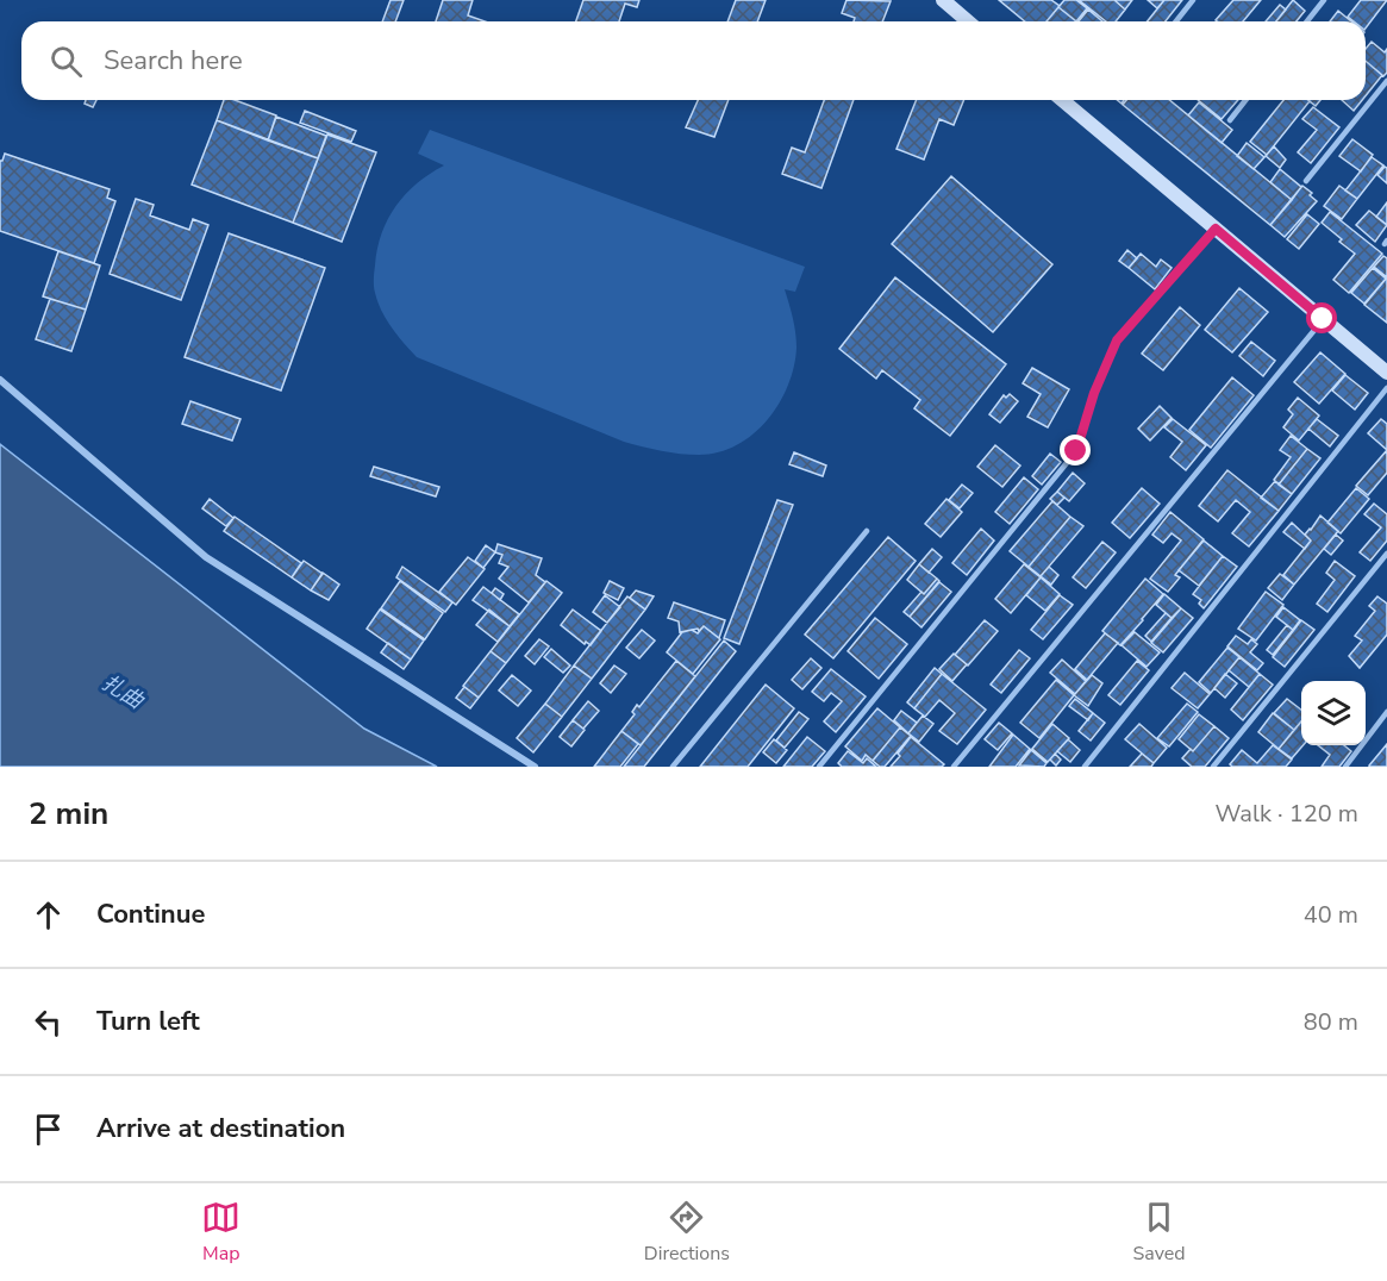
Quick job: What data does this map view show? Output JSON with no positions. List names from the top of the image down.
{
  "water": ["扎曲"],
  "page": {
    "search": "Search here",
    "heading": ["2 min", "Walk · 120 m"],
    "list": [
      ["Continue", "40 m"],
      ["Turn left", "80 m"],
      "Arrive at destination"
    ],
    "nav": ["Map", "Directions", "Saved"]
  }
}
